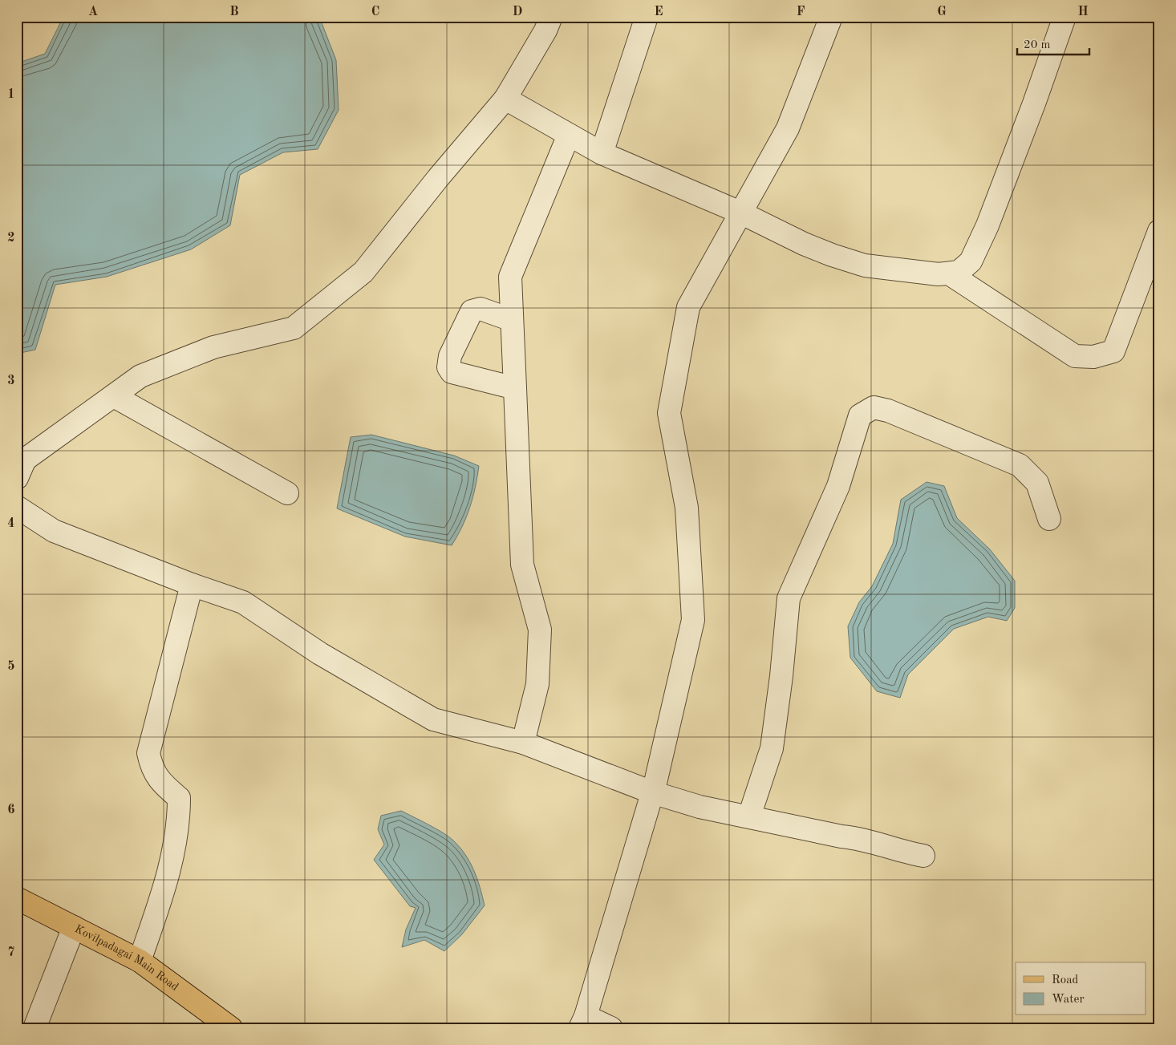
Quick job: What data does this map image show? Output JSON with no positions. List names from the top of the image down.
{
  "streets": {
    "main road": ["Kovilpadagai Main Road"]
  },
  "legend": ["Road", "Water"],
  "scale_bar": "20 m",
  "grid": {
    "columns": [
      "A",
      "B",
      "C",
      "D",
      "E",
      "F",
      "G",
      "H"
    ],
    "rows": [
      "1",
      "2",
      "3",
      "4",
      "5",
      "6",
      "7"
    ]
  }
}
